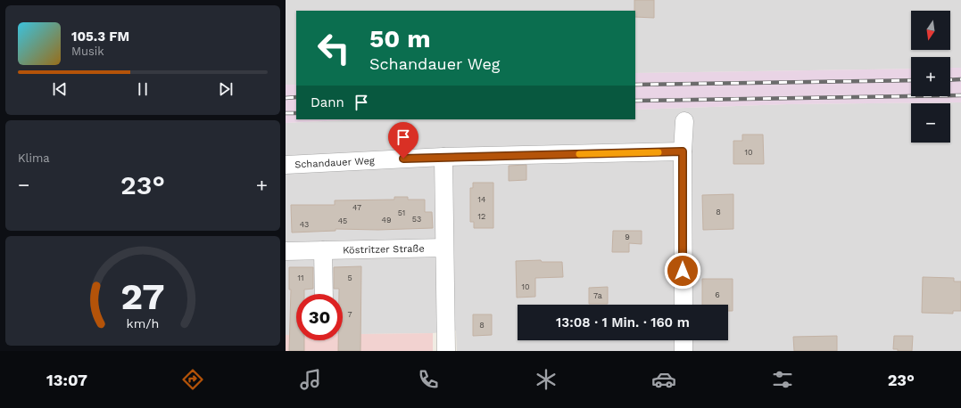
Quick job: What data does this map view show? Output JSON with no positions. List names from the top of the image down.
{
  "streets": {
    "street": ["Schandauer Weg", "Köstritzer Straße"]
  },
  "house_numbers": [
    "10",
    "14",
    "47",
    "8",
    "51",
    "12",
    "53",
    "49",
    "45",
    "43",
    "9",
    "11",
    "5",
    "10",
    "6",
    "7a",
    "7",
    "8"
  ],
  "north": "bottom",
  "page": {
    "map_buttons": ["+", "−"],
    "turn": ["50 m", "Schandauer Weg"],
    "song": ["105.3 FM", "Musik"],
    "then": "Dann",
    "tile": "Klima",
    "heat": ["−", "23°", "+"],
    "limit": "30",
    "trip": "13:08 · 1 Min. · 160 m",
    "tabs": ["13:07", "23°"],
    "gauge": ["27", "km/h"]
  }
}
